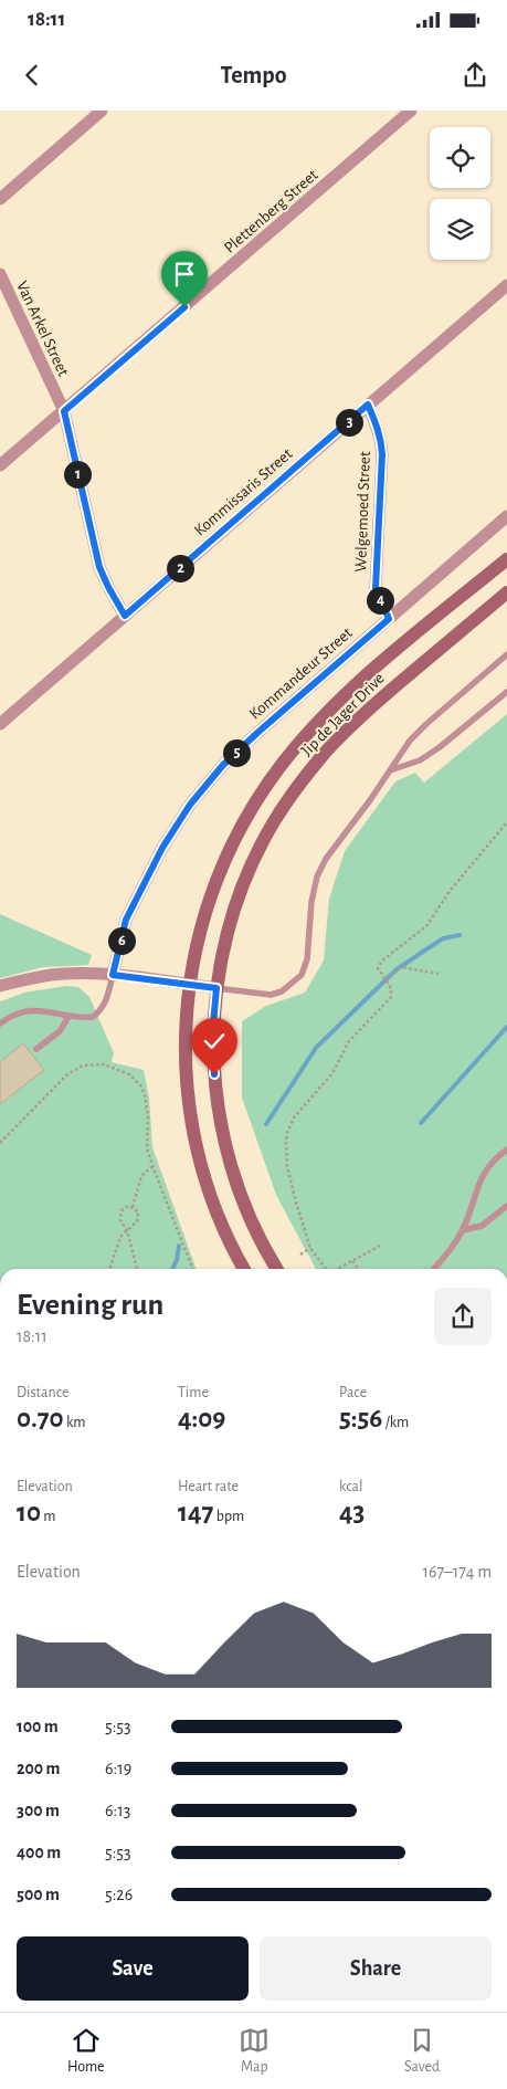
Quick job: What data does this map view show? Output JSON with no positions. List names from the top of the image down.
{
  "streets": {
    "main road": ["Jip de Jager Drive"],
    "street": [
      "Plettenberg Street",
      "Van Arkel Street",
      "Kommissaris Street",
      "Welgemoed Street",
      "Kommandeur Street"
    ]
  },
  "crossings": [
    ["Plettenberg Street", "Van Arkel Street"],
    ["Van Arkel Street", "Kommissaris Street"],
    ["Kommissaris Street", "Welgemoed Street"],
    ["Welgemoed Street", "Kommandeur Street"]
  ],
  "page": {
    "status": "18:11",
    "header": "Tempo",
    "pins": [
      "3",
      "1",
      "2",
      "4",
      "5",
      "6"
    ],
    "heading": ["Evening run", "18:11"],
    "stats": [
      ["Distance", "0.70 km"],
      ["Time", "4:09"],
      ["Pace", "5:56 /km"],
      ["Elevation", "10 m"],
      ["Heart rate", "147 bpm"],
      ["kcal", "43"]
    ],
    "chart": ["Elevation", "167–174 m"],
    "list": [
      {
        "name": "100 m",
        "note": "5:53"
      },
      {
        "name": "200 m",
        "note": "6:19"
      },
      {
        "name": "300 m",
        "note": "6:13"
      },
      {
        "name": "400 m",
        "note": "5:53"
      },
      {
        "name": "500 m",
        "note": "5:26"
      }
    ],
    "buttons": ["Save", "Share"],
    "tabs": ["Home", "Map", "Saved"]
  }
}
